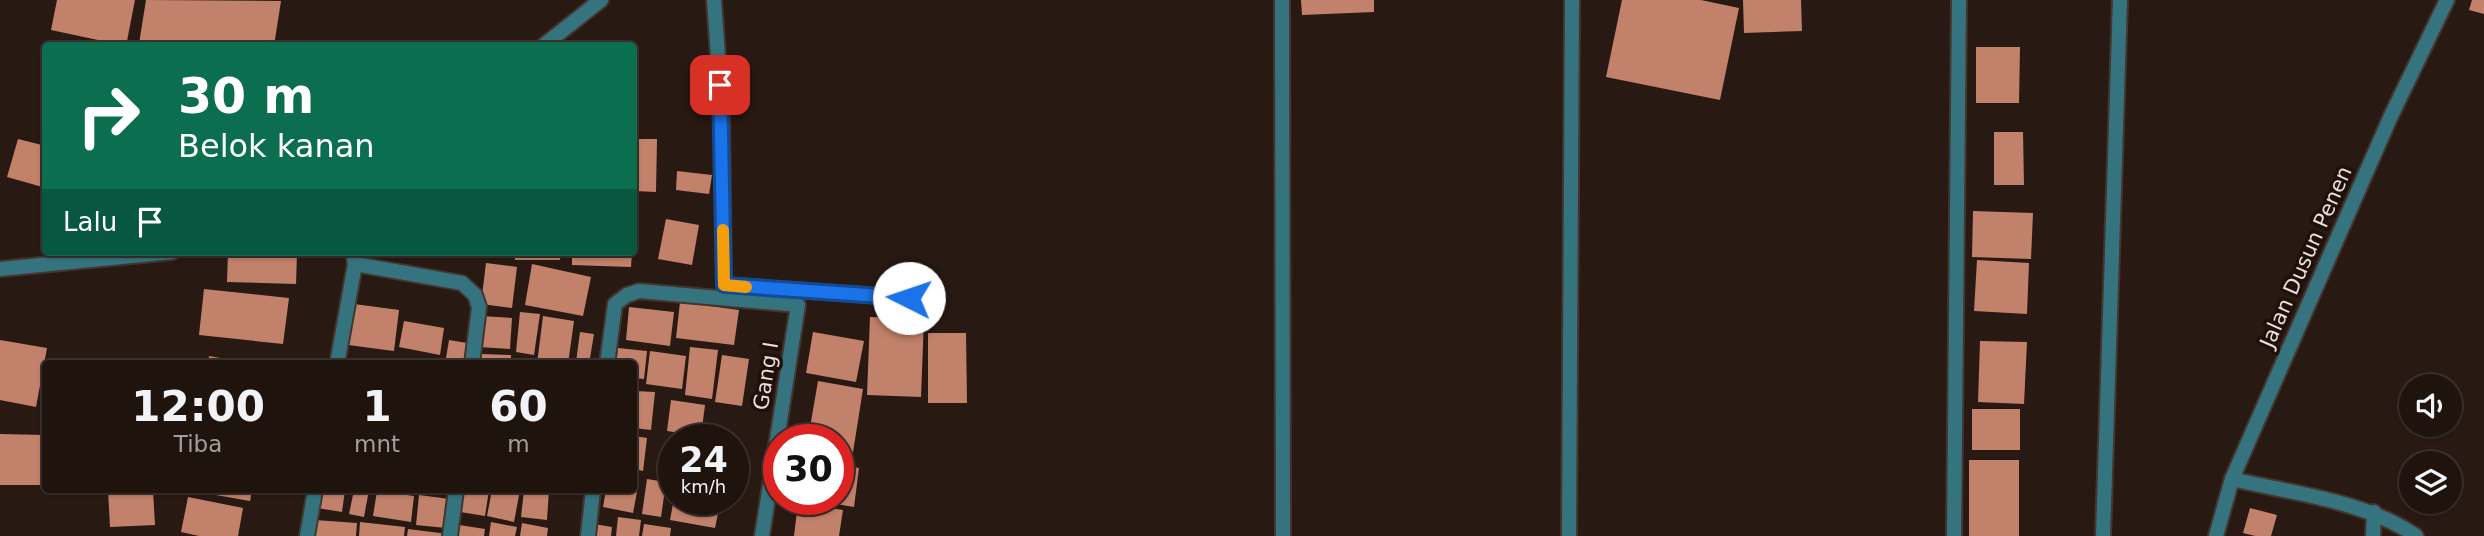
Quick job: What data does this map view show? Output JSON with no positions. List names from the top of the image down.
{
  "streets": {
    "street": ["Jalan Dusun Penen", "Gang I"]
  },
  "page": {
    "turn": ["30 m", "Belok kanan"],
    "then": "Lalu",
    "eta": [
      "12:00",
      "Tiba",
      "1",
      "mnt",
      "60",
      "m"
    ],
    "speed": "24 km/h",
    "limit": "30"
  }
}
